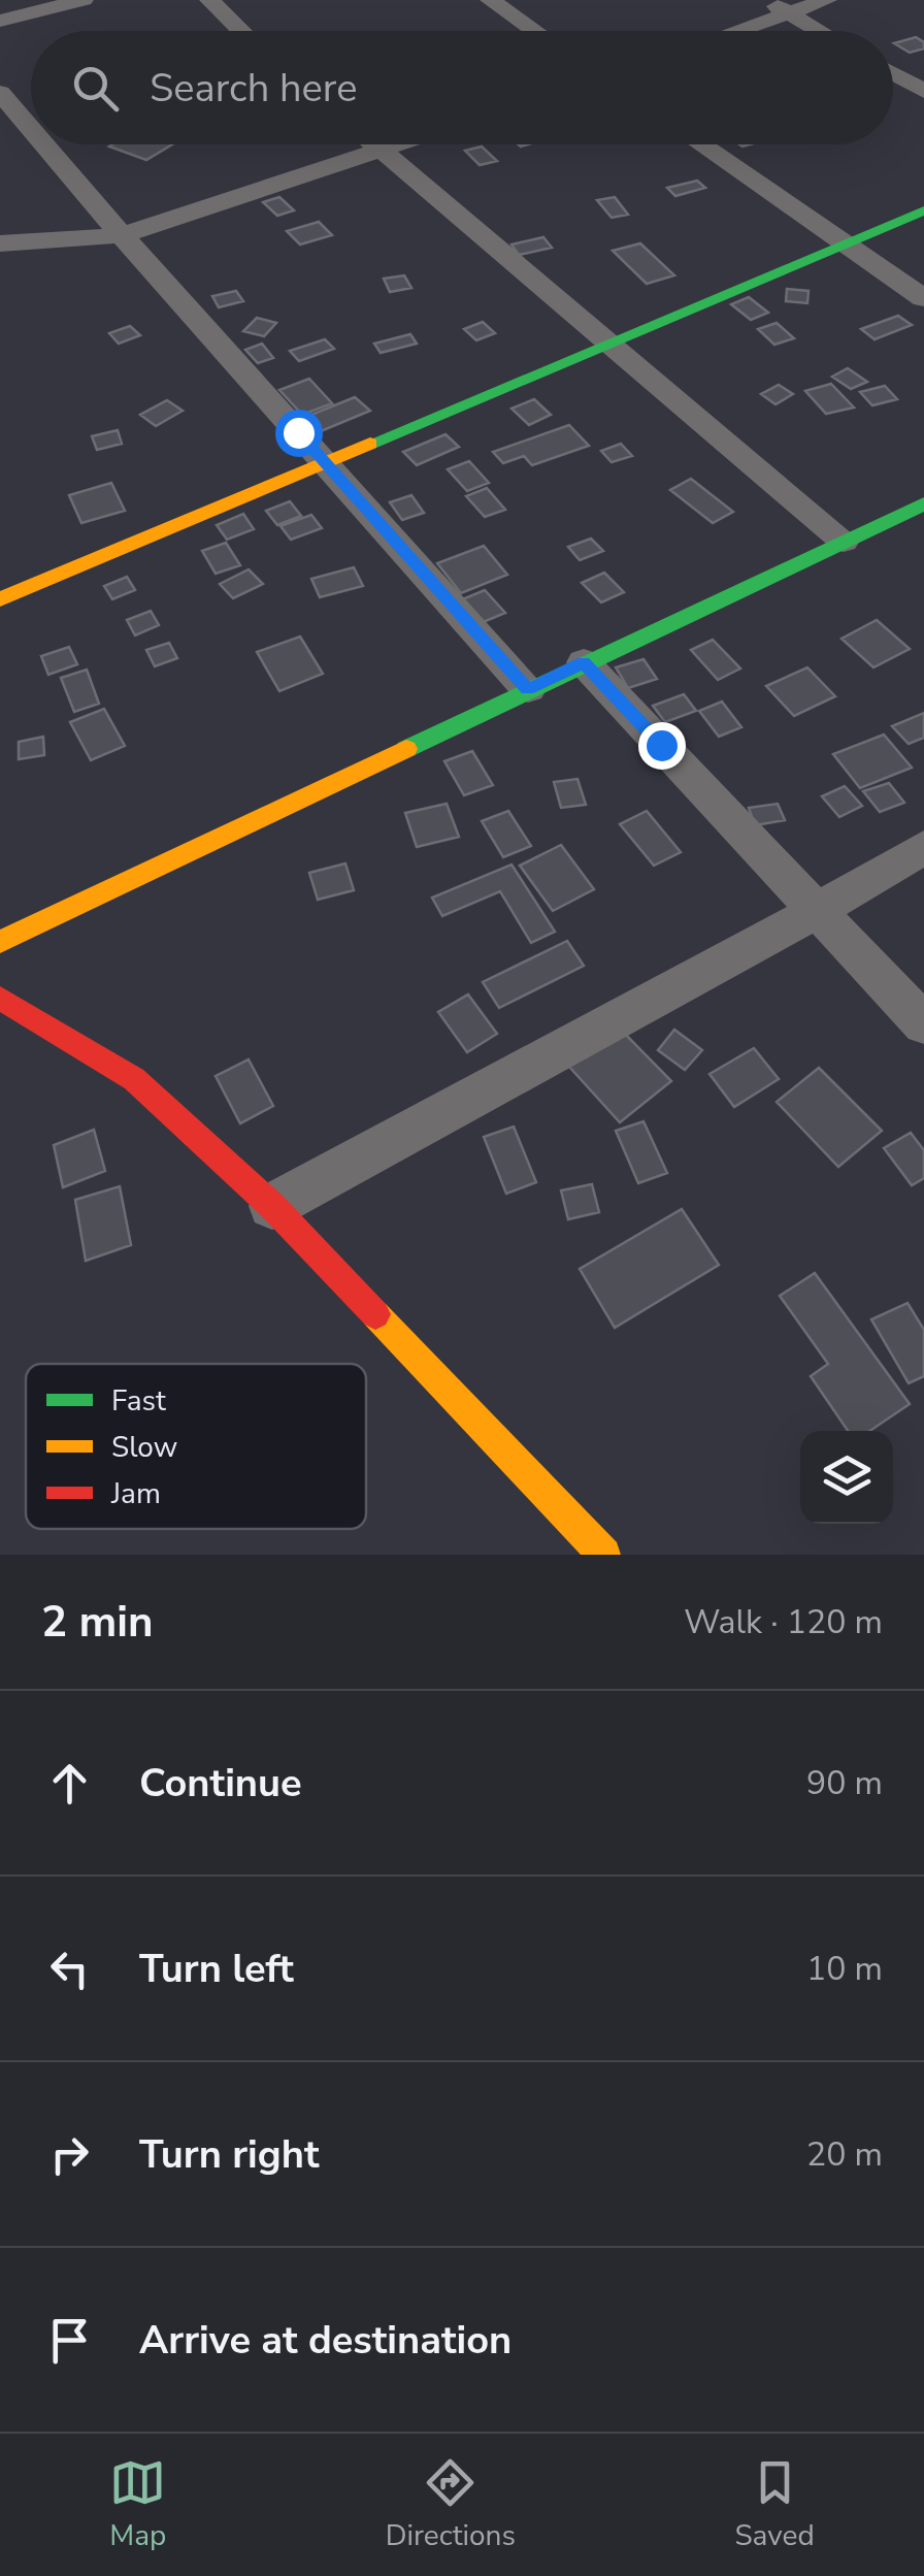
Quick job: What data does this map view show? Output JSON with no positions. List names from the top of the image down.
{
  "legend": ["Fast", "Slow", "Jam"],
  "page": {
    "search": "Search here",
    "heading": ["2 min", "Walk · 120 m"],
    "list": [
      ["Continue", "90 m"],
      ["Turn left", "10 m"],
      ["Turn right", "20 m"],
      "Arrive at destination"
    ],
    "nav": ["Map", "Directions", "Saved"]
  }
}
